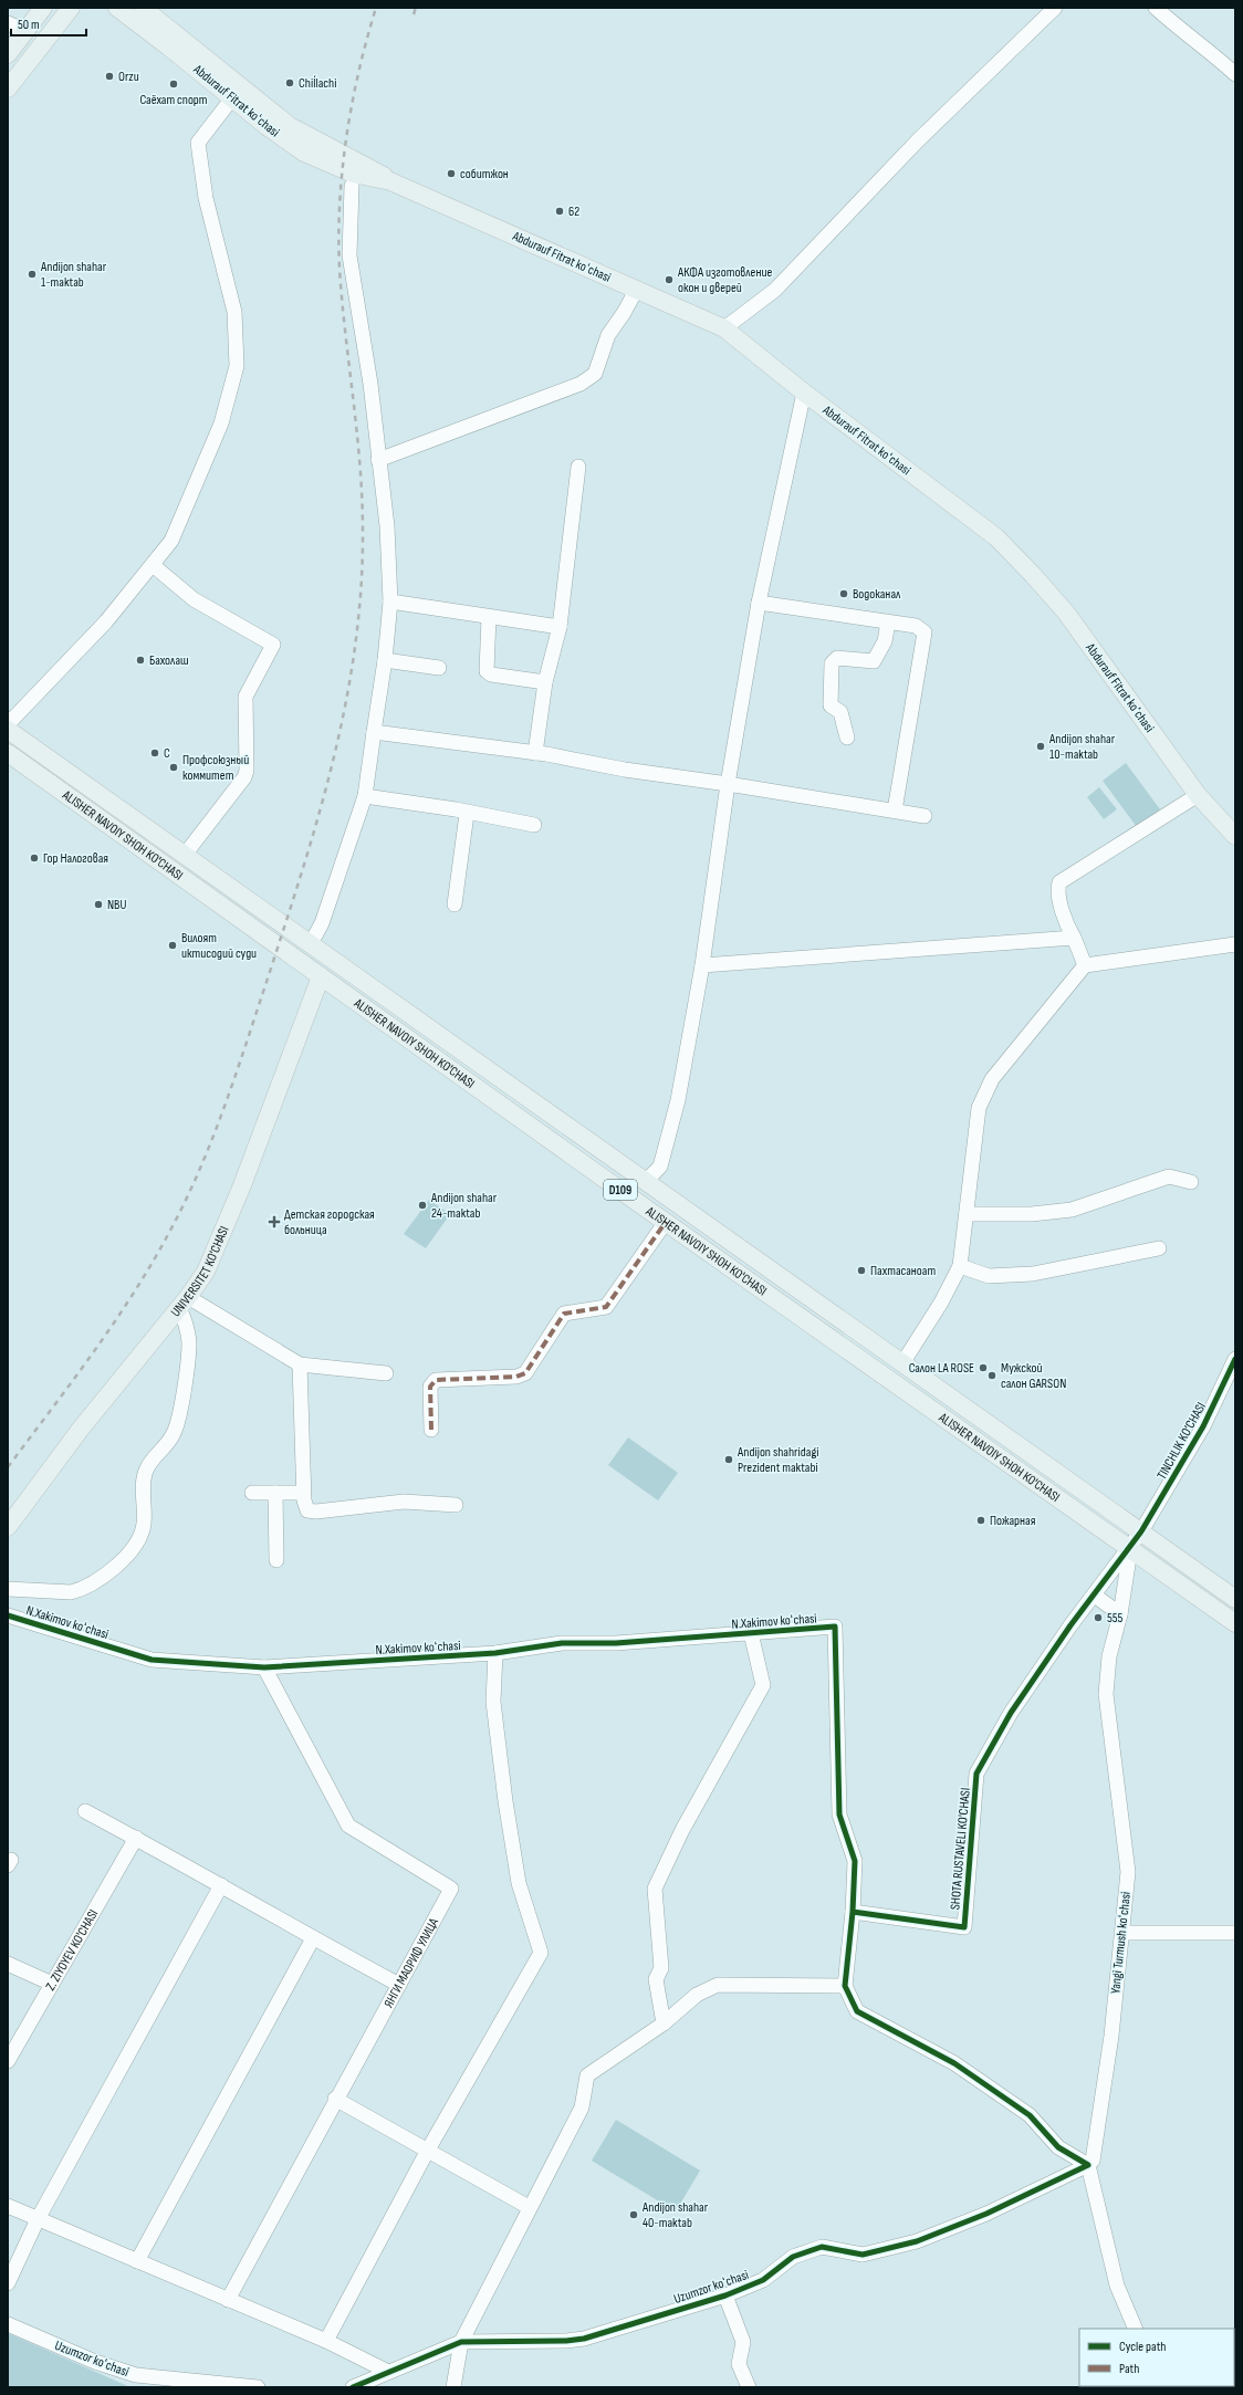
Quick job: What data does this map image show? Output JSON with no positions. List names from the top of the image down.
{
  "streets": {
    "main road": [
      "Abdurauf Fitrat koʻchasi",
      "ALISHER NAVOIY SHOH KO'CHASI",
      "D109",
      "UNIVERSITET KО‘CHASI"
    ],
    "street": [
      "TINCHLIK KО‘CHASI",
      "N.Xakimov koʻchasi",
      "SHOTA RUSTAVELI KO'CHASI",
      "Yangi Turmush koʻchasi",
      "Z. ZIYOYEV KO'CHASI",
      "ЯНГИ МАОРИФ УЛИЦА",
      "Uzumzor koʻchasi"
    ]
  },
  "crossings": [
    ["ALISHER NAVOIY SHOH KO'CHASI", "UNIVERSITET KО‘CHASI"],
    ["ALISHER NAVOIY SHOH KO'CHASI", "TINCHLIK KО‘CHASI"],
    ["ALISHER NAVOIY SHOH KO'CHASI", "SHOTA RUSTAVELI KO'CHASI"],
    ["ALISHER NAVOIY SHOH KO'CHASI", "Yangi Turmush koʻchasi"],
    ["TINCHLIK KО‘CHASI", "SHOTA RUSTAVELI KO'CHASI"],
    ["TINCHLIK KО‘CHASI", "Yangi Turmush koʻchasi"],
    ["N.Xakimov koʻchasi", "SHOTA RUSTAVELI KO'CHASI"],
    ["N.Xakimov koʻchasi", "ЯНГИ МАОРИФ УЛИЦА"],
    ["SHOTA RUSTAVELI KO'CHASI", "Yangi Turmush koʻchasi"],
    ["Yangi Turmush koʻchasi", "Uzumzor koʻchasi"]
  ],
  "places": {
    "other": [
      "Orzu",
      "Chiĺlachi",
      "Саёхат спорт",
      "собитжон",
      "62",
      "Andijon shahar 1-maktab",
      "АКФА изготовление окон и дверей",
      "Водоканал",
      "Бахолаш",
      "Andijon shahar 10-maktab",
      "С",
      "Профсоюзный коммитет",
      "Гор Налоговая",
      "NBU",
      "Вилоят иктисодий суди",
      "Andijon shahar 24-maktab",
      "Пахтасаноат",
      "Салон LA ROSE",
      "Мужской салон GARSON",
      "Andijon shahridagi Prezident maktabi",
      "Пожарная",
      "555",
      "Andijon shahar 40-maktab"
    ],
    "health": ["Детская городская больница"]
  },
  "legend": ["Cycle path", "Path"],
  "scale_bar": "50 m"
}
